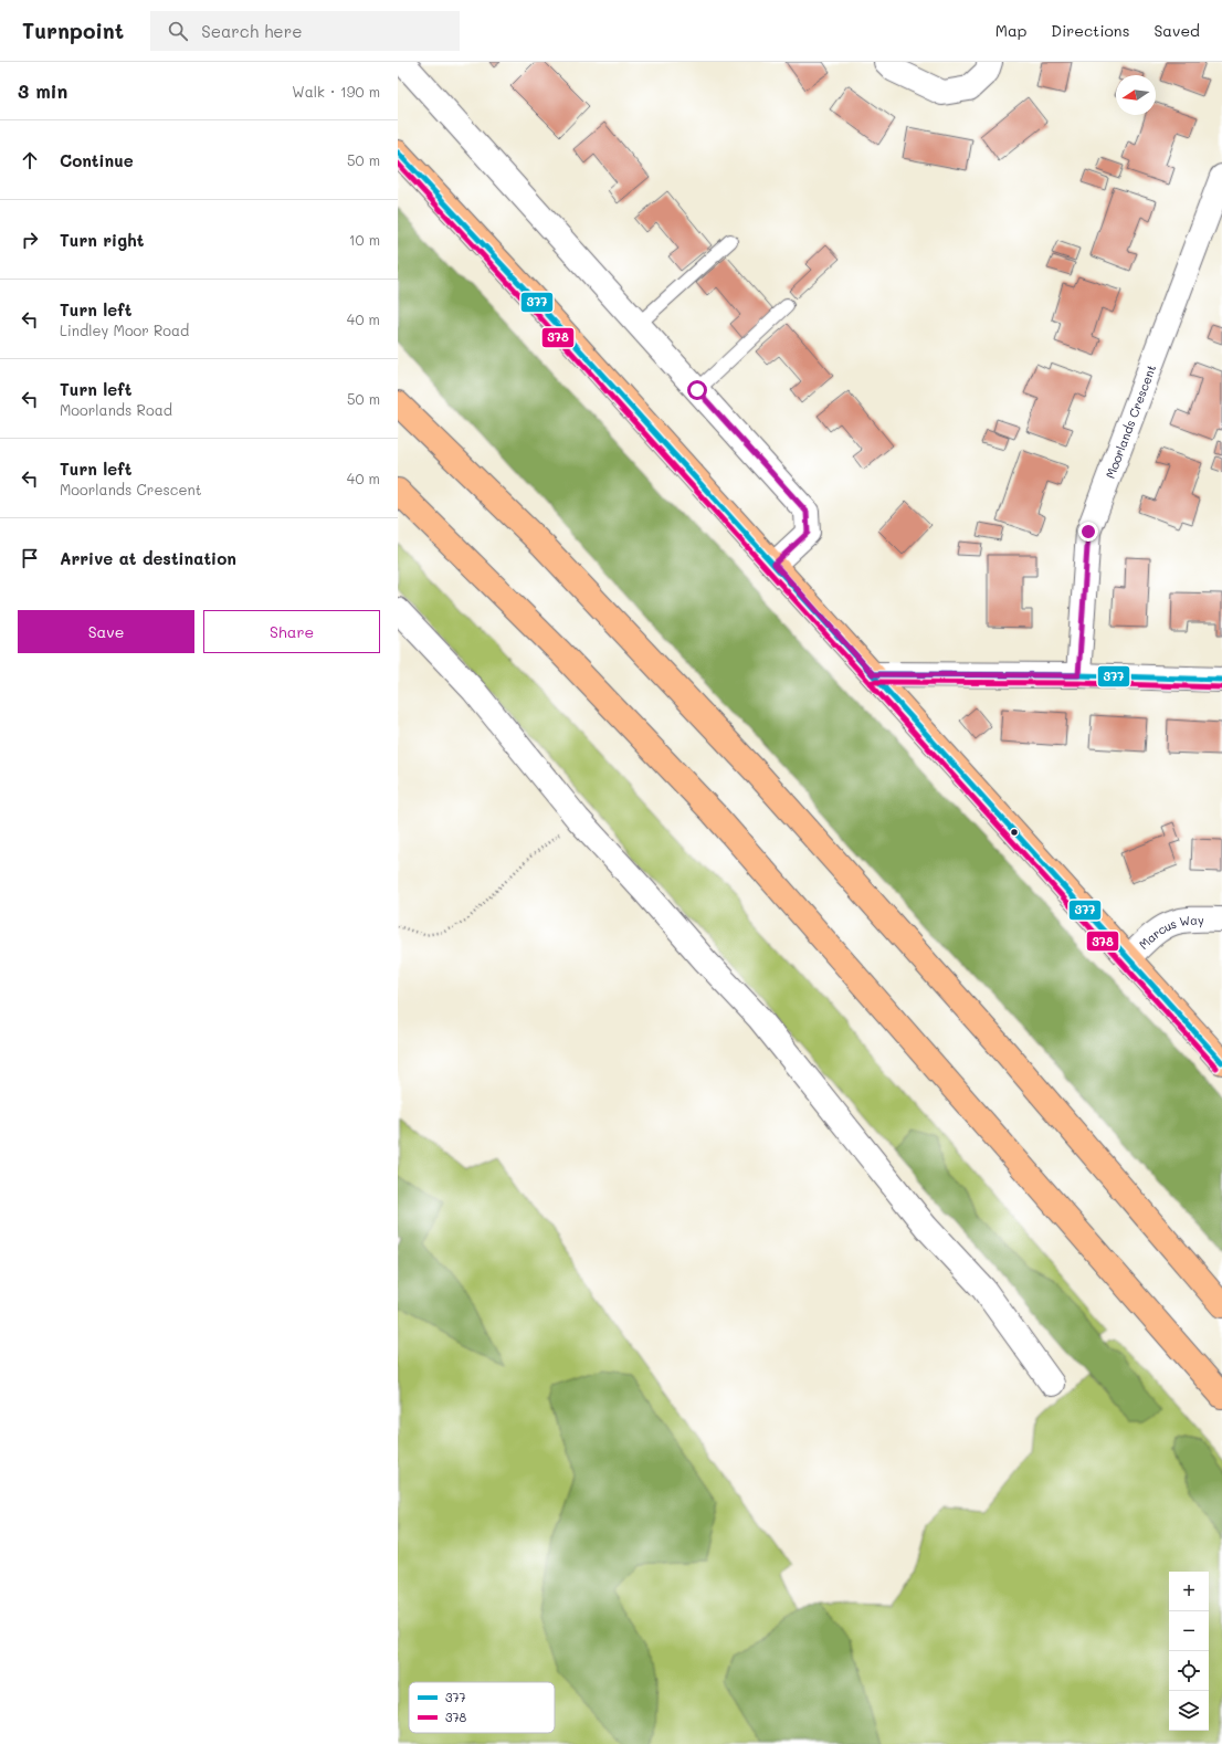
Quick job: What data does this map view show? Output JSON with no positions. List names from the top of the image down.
{
  "streets": {
    "street": ["Moorlands Crescent", "Marcus Way"]
  },
  "lines": ["transit line 377", "transit line 378"],
  "legend": ["377", "378"],
  "north": "left",
  "page": {
    "header": "Turnpoint",
    "search": "Search here",
    "nav": ["Map", "Directions", "Saved"],
    "heading": ["3 min", "Walk · 190 m"],
    "list": [
      ["Continue", "50 m"],
      ["Turn right", "10 m"],
      ["Turn left", "Lindley Moor Road", "40 m"],
      ["Turn left", "Moorlands Road", "50 m"],
      ["Turn left", "Moorlands Crescent", "40 m"],
      "Arrive at destination"
    ],
    "buttons": ["Save", "Share"],
    "map_buttons": ["+", "−"]
  }
}
